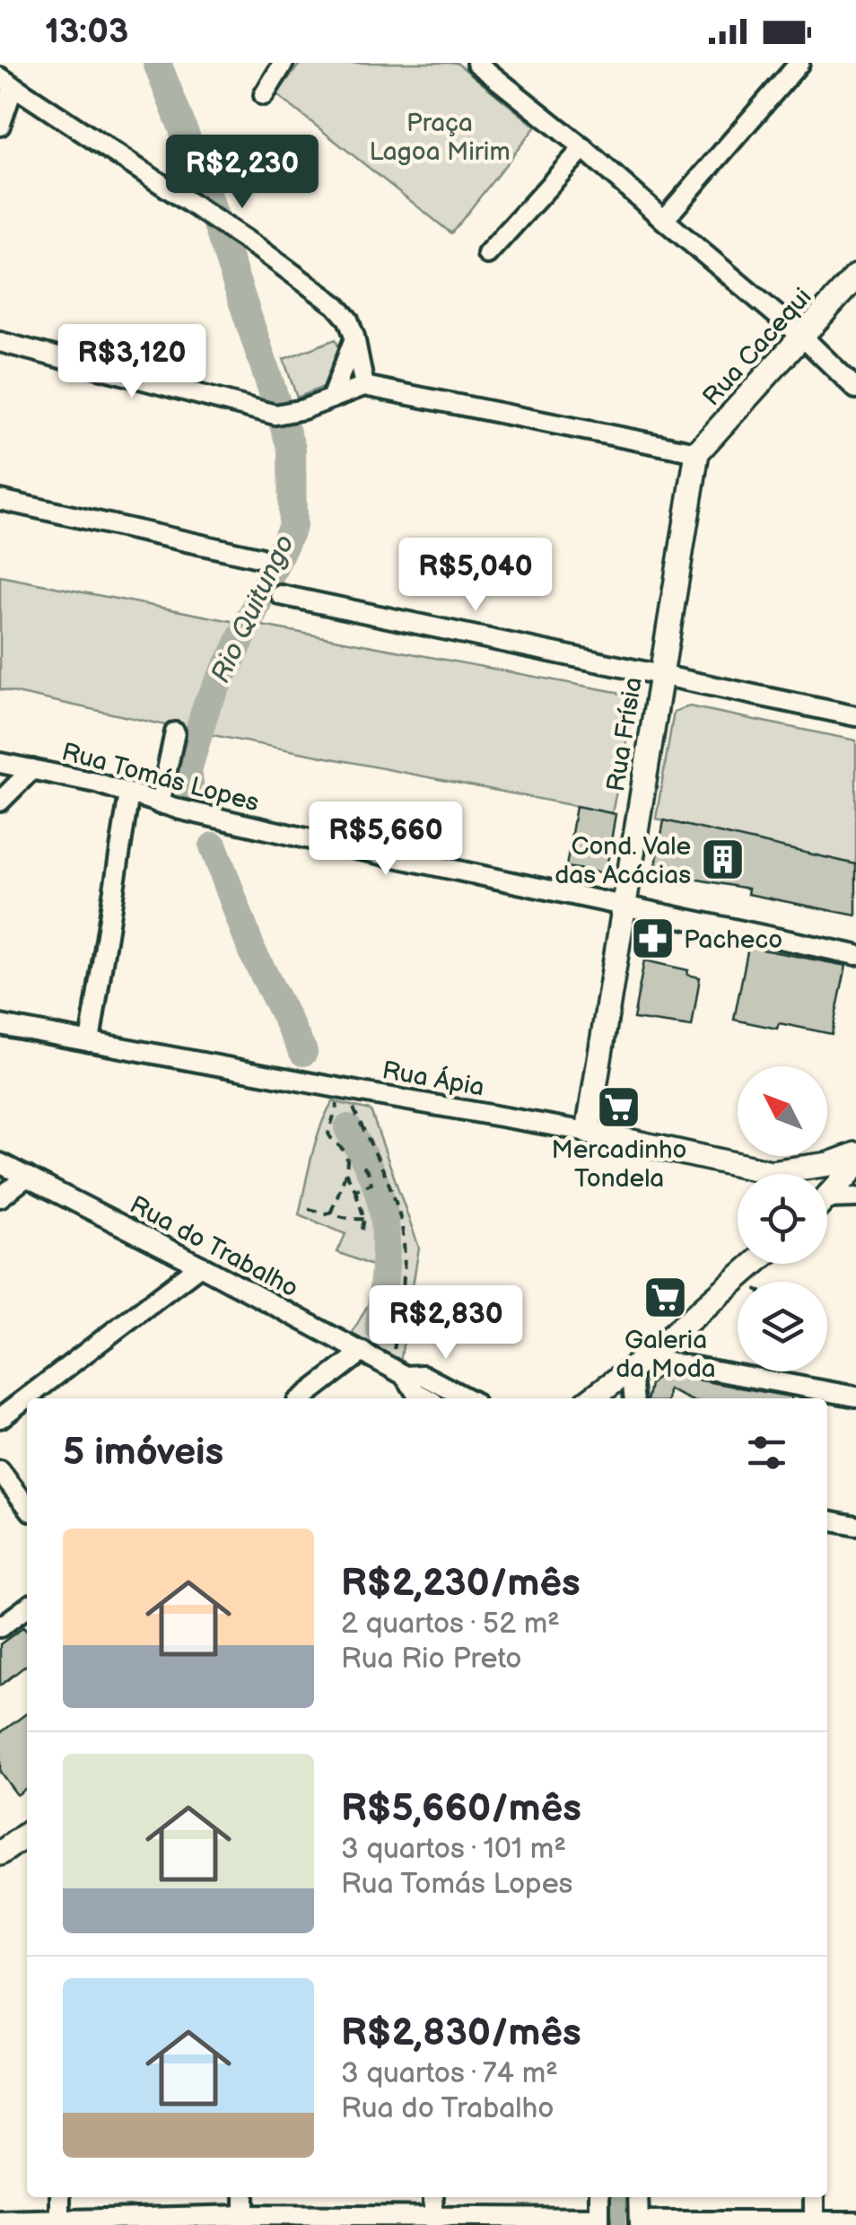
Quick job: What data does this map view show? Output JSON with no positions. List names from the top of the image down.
{
  "streets": {
    "main road": ["Rua Cacequi", "Rua Frísia", "Rua Ápia"],
    "street": ["Rua Tomás Lopes", "Rua do Trabalho"]
  },
  "crossings": [
    ["Rua Cacequi", "Rua Frísia"],
    ["Rua Frísia", "Rua Tomás Lopes"],
    ["Rua Frísia", "Rua Ápia"]
  ],
  "water": ["Rio Quitungo"],
  "parks": ["Praça Lagoa Mirim"],
  "places": {
    "building": ["Cond. Vale das Acácias"],
    "pharmacy": ["Pacheco"],
    "supermarket": ["Mercadinho Tondela", "Galeria da Moda"]
  },
  "north": "top left",
  "page": {
    "status": "13:03",
    "price": [
      "R$2,230",
      "R$3,120",
      "R$5,040",
      "R$5,660",
      "R$2,830"
    ],
    "heading": "5 imóveis",
    "list": [
      {
        "name": "R$2,230/mês",
        "note": "2 quartos · 52 m² · Rua Rio Preto"
      },
      {
        "name": "R$5,660/mês",
        "note": "3 quartos · 101 m² · Rua Tomás Lopes"
      },
      {
        "name": "R$2,830/mês",
        "note": "3 quartos · 74 m² · Rua do Trabalho"
      }
    ]
  }
}
